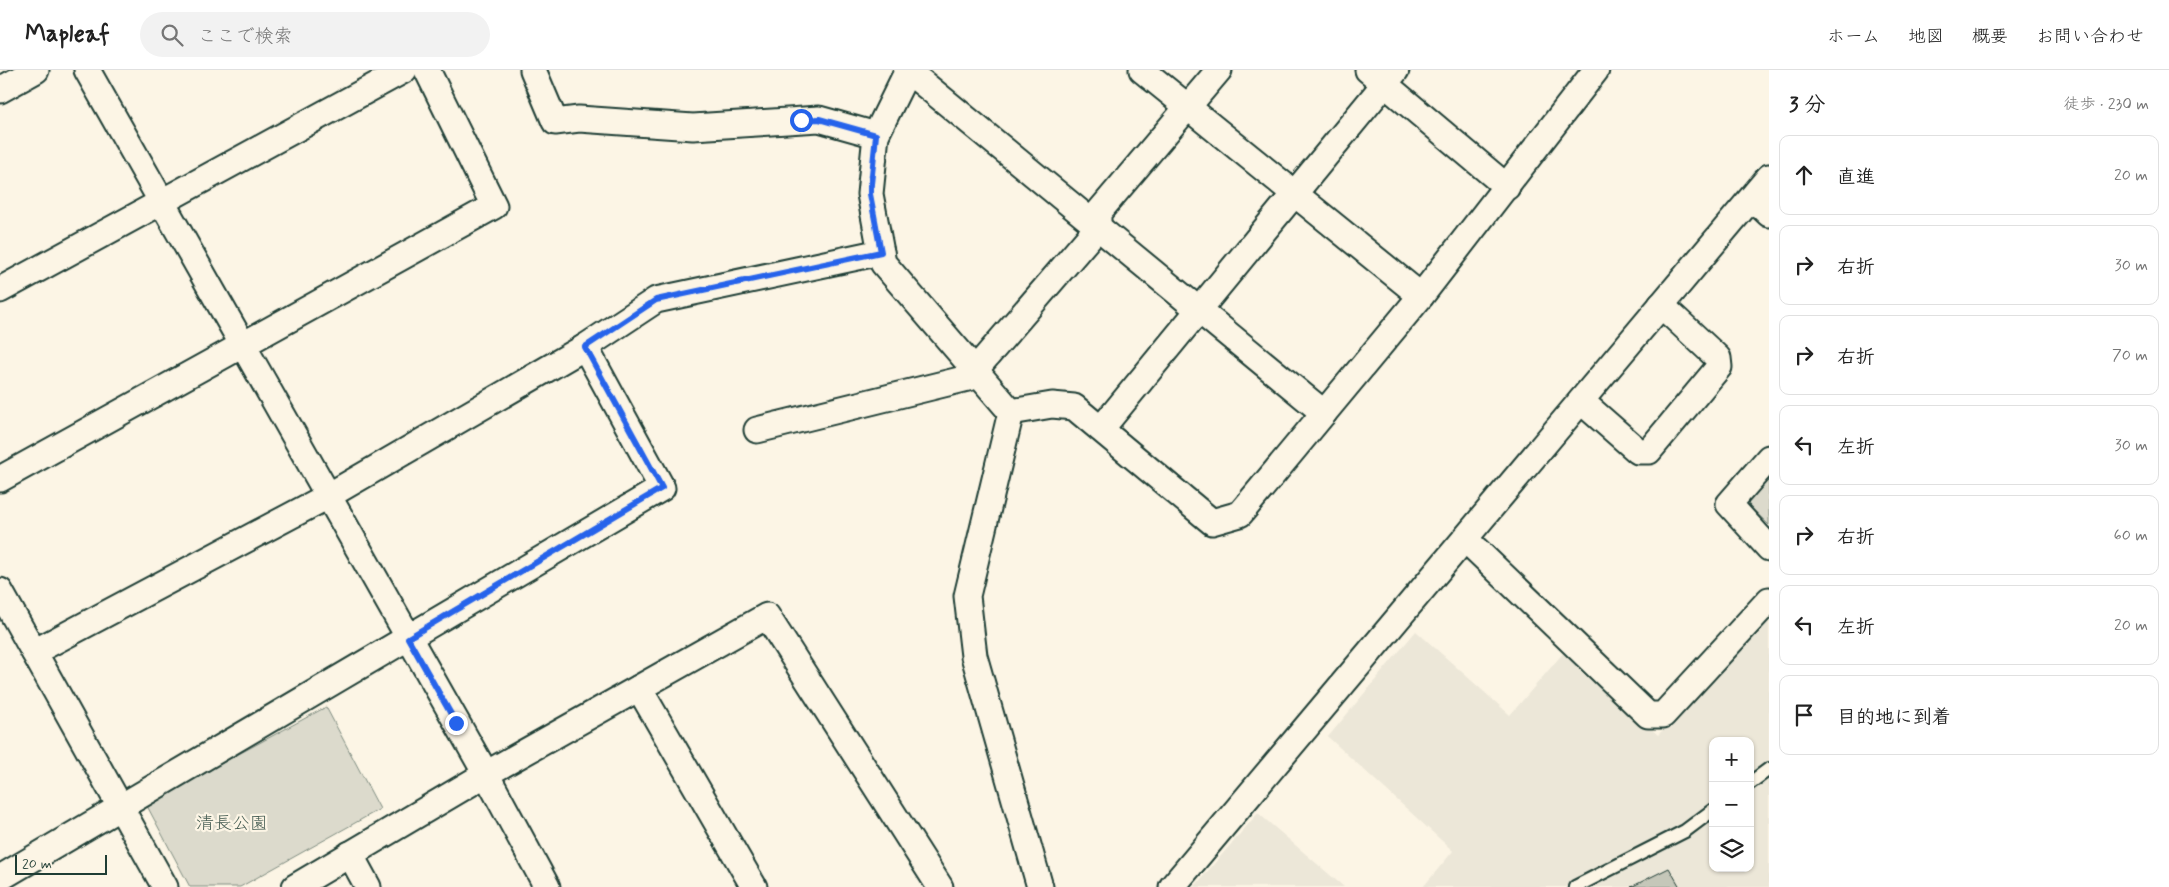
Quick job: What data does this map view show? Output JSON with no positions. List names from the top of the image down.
{
  "parks": ["清長公園"],
  "scale_bar": "20 m",
  "page": {
    "header": "Mapleaf",
    "search": "ここで検索",
    "nav": [
      "ホーム",
      "地図",
      "概要",
      "お問い合わせ"
    ],
    "heading": ["3 分", "徒歩 · 230 m"],
    "list": [
      ["直進", "20 m"],
      ["右折", "30 m"],
      ["右折", "70 m"],
      ["左折", "30 m"],
      ["右折", "60 m"],
      ["左折", "20 m"],
      "目的地に到着"
    ],
    "map_buttons": ["+", "−"],
    "scale": "20 m"
  }
}
